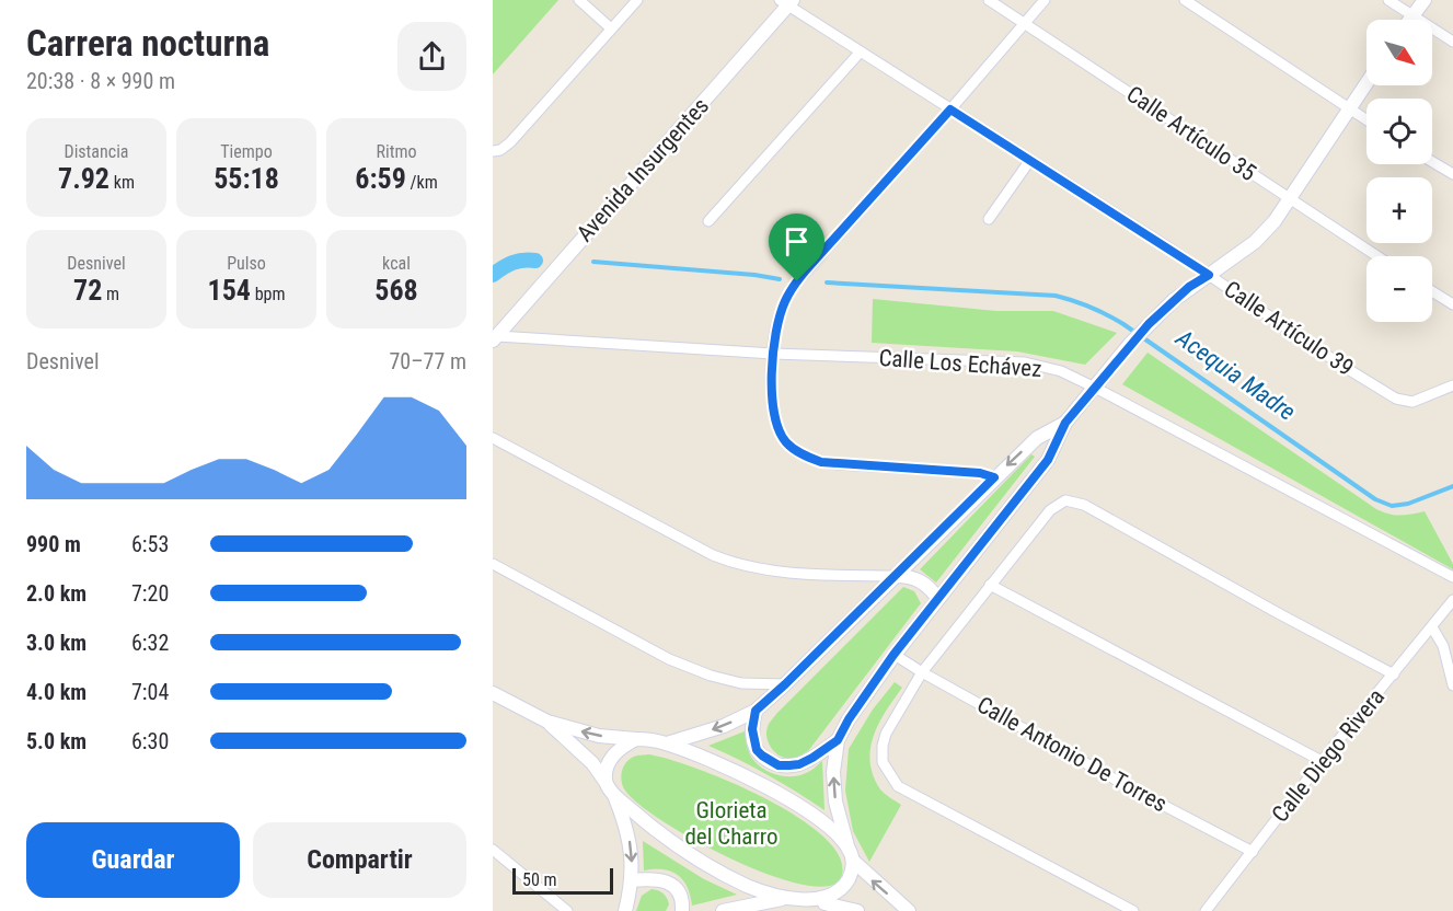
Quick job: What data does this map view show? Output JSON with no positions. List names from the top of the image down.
{
  "streets": {
    "street": [
      "Calle Artículo 35",
      "Avenida Insurgentes",
      "Calle Artículo 39",
      "Calle Los Echávez",
      "Calle Antonio De Torres",
      "Calle Diego Rivera"
    ]
  },
  "crossings": [
    ["Avenida Insurgentes", "Calle Artículo 39"],
    ["Avenida Insurgentes", "Calle Los Echávez"],
    ["Calle Antonio De Torres", "Calle Diego Rivera"]
  ],
  "water": ["Acequia Madre"],
  "parks": ["Glorieta del Charro"],
  "scale_bar": "50 m",
  "north": "bottom right",
  "page": {
    "heading": ["Carrera nocturna", "20:38 · 8 × 990 m"],
    "map_buttons": ["+", "−"],
    "stats": [
      ["Distancia", "7.92 km"],
      ["Tiempo", "55:18"],
      ["Ritmo", "6:59 /km"],
      ["Desnivel", "72 m"],
      ["Pulso", "154 bpm"],
      ["kcal", "568"]
    ],
    "chart": ["Desnivel", "70–77 m"],
    "list": [
      {
        "name": "990 m",
        "note": "6:53"
      },
      {
        "name": "2.0 km",
        "note": "7:20"
      },
      {
        "name": "3.0 km",
        "note": "6:32"
      },
      {
        "name": "4.0 km",
        "note": "7:04"
      },
      {
        "name": "5.0 km",
        "note": "6:30"
      }
    ],
    "buttons": ["Guardar", "Compartir"],
    "scale": "50 m"
  }
}
